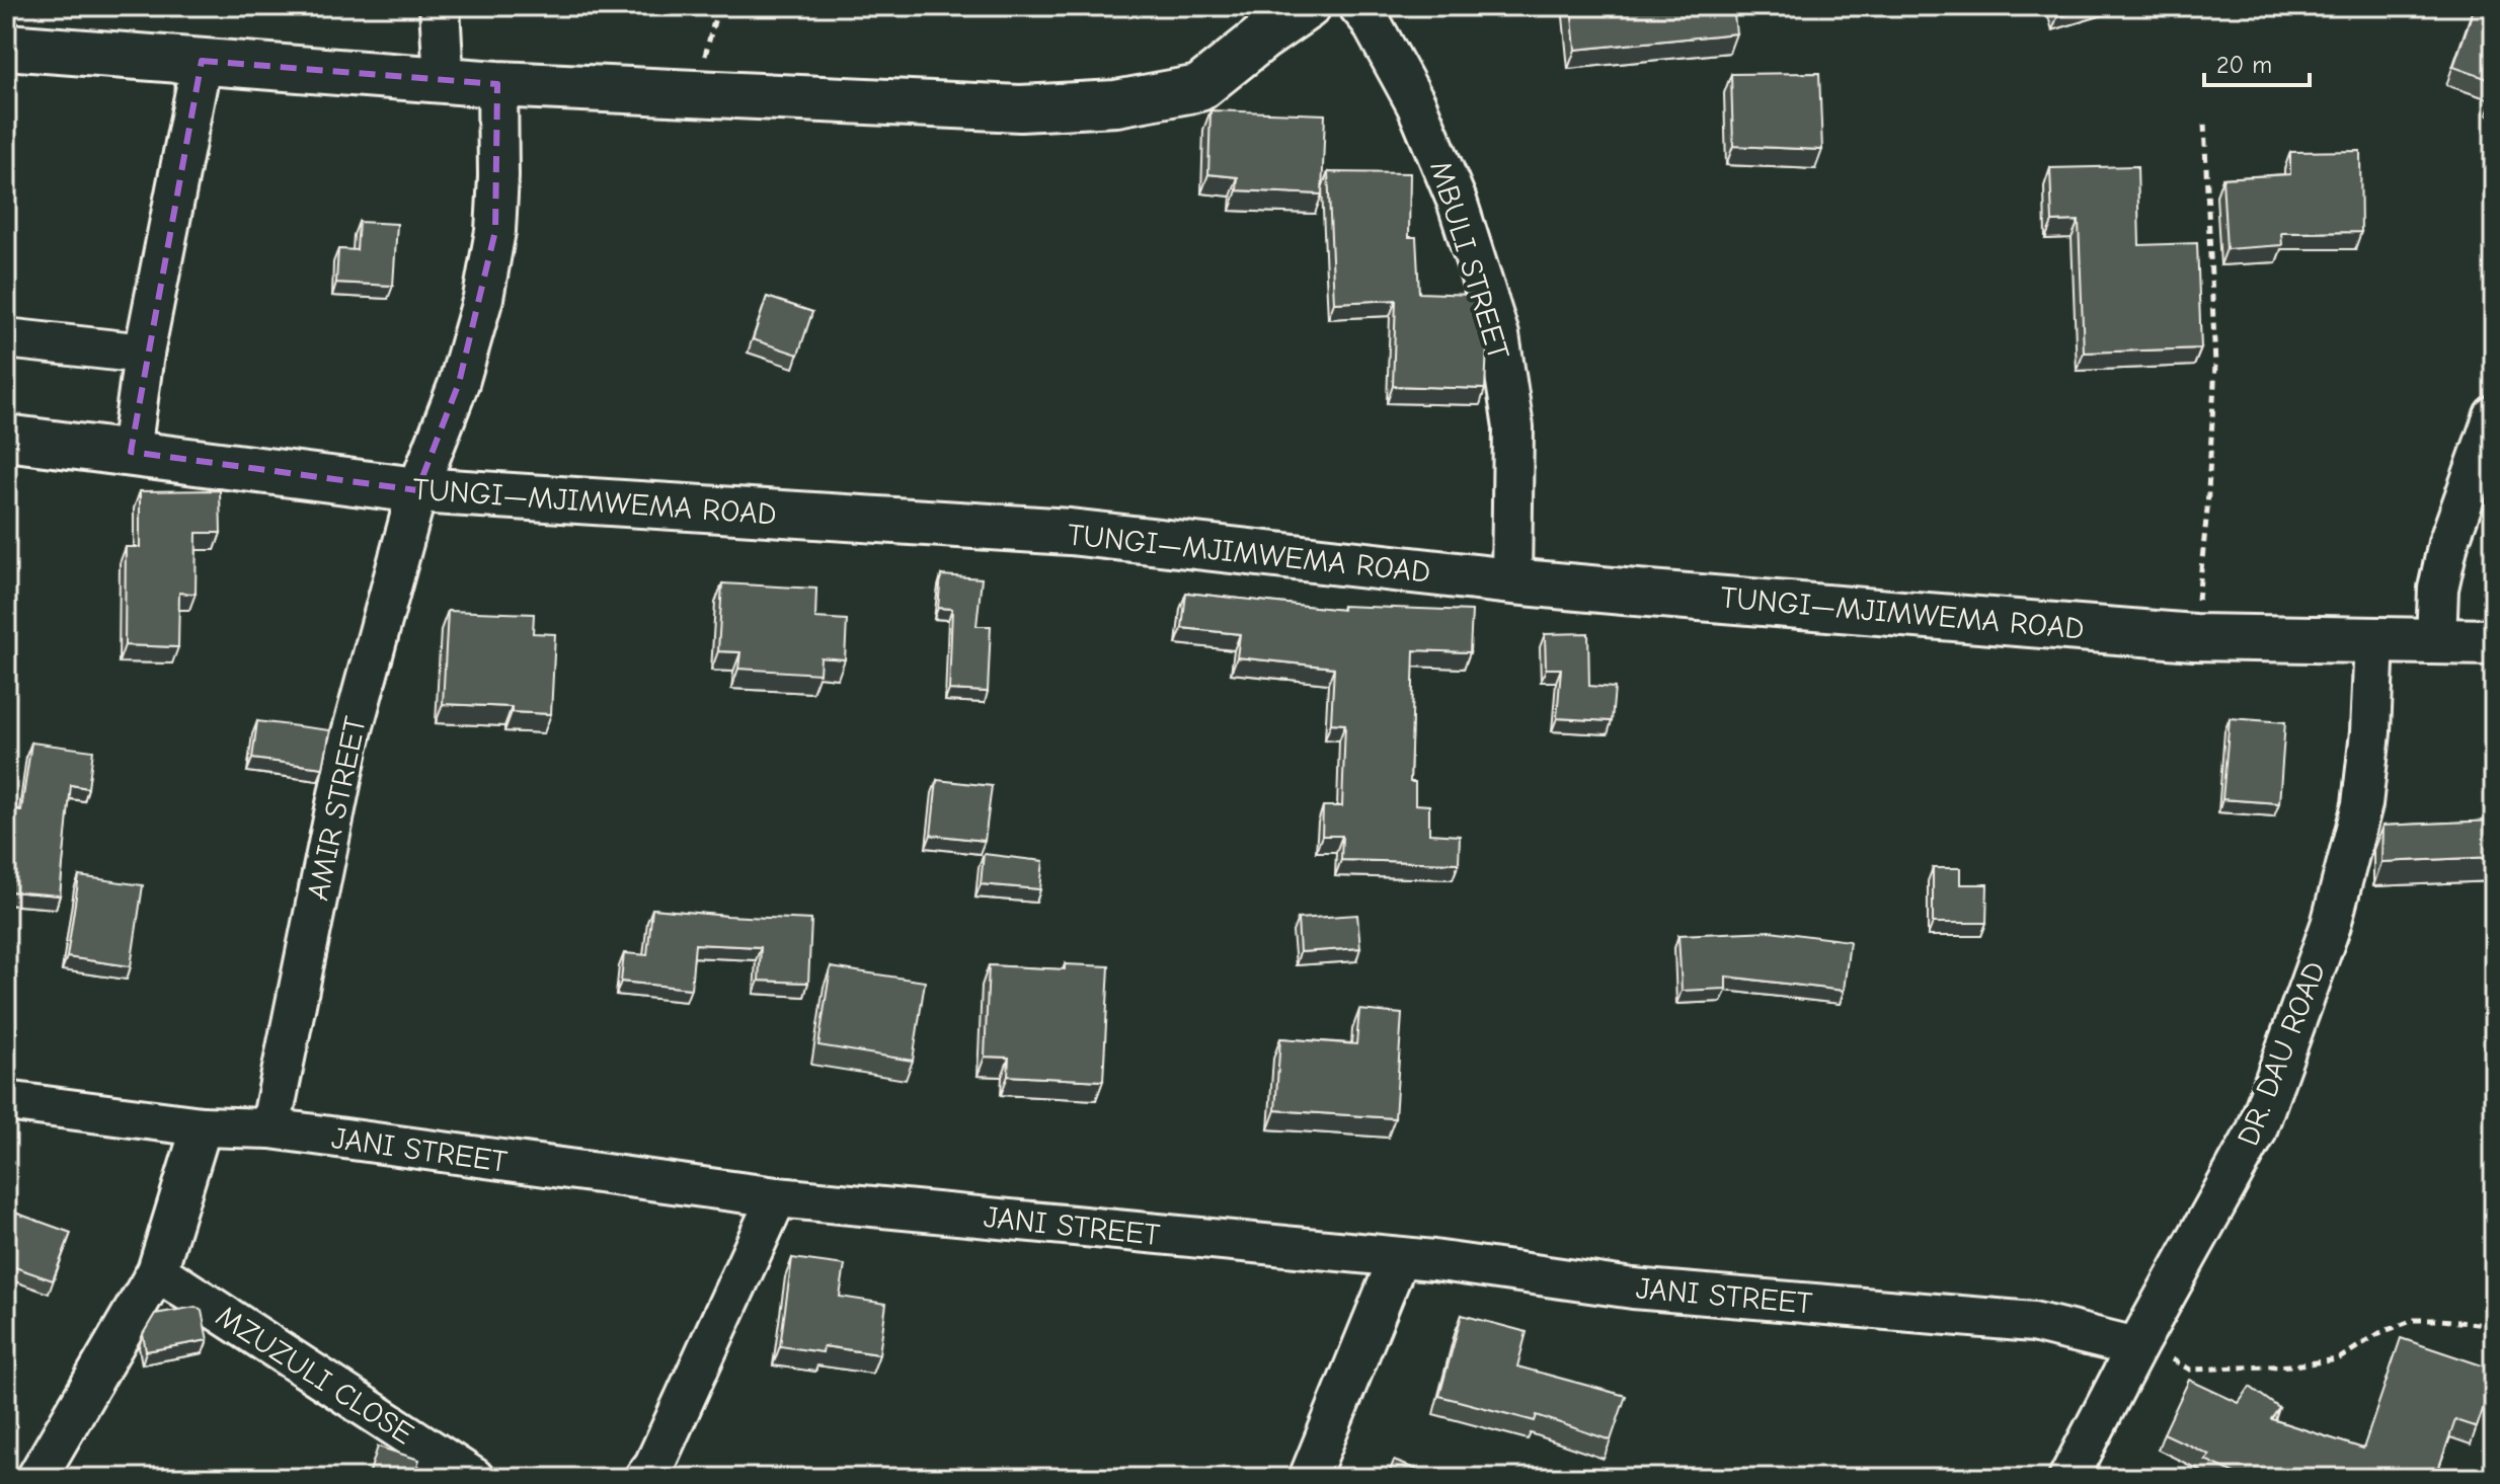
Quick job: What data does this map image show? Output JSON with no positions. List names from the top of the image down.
{
  "streets": {
    "street": [
      "MBULI STREET",
      "TUNGI—MJIMWEMA ROAD",
      "AMIR STREET",
      "DR. DAU ROAD",
      "JANI STREET",
      "MZUZULI CLOSE"
    ]
  },
  "crossings": [
    ["MBULI STREET", "TUNGI—MJIMWEMA ROAD"],
    ["TUNGI—MJIMWEMA ROAD", "AMIR STREET"],
    ["TUNGI—MJIMWEMA ROAD", "DR. DAU ROAD"],
    ["AMIR STREET", "JANI STREET"],
    ["DR. DAU ROAD", "JANI STREET"]
  ],
  "scale_bar": "20 m"
}
